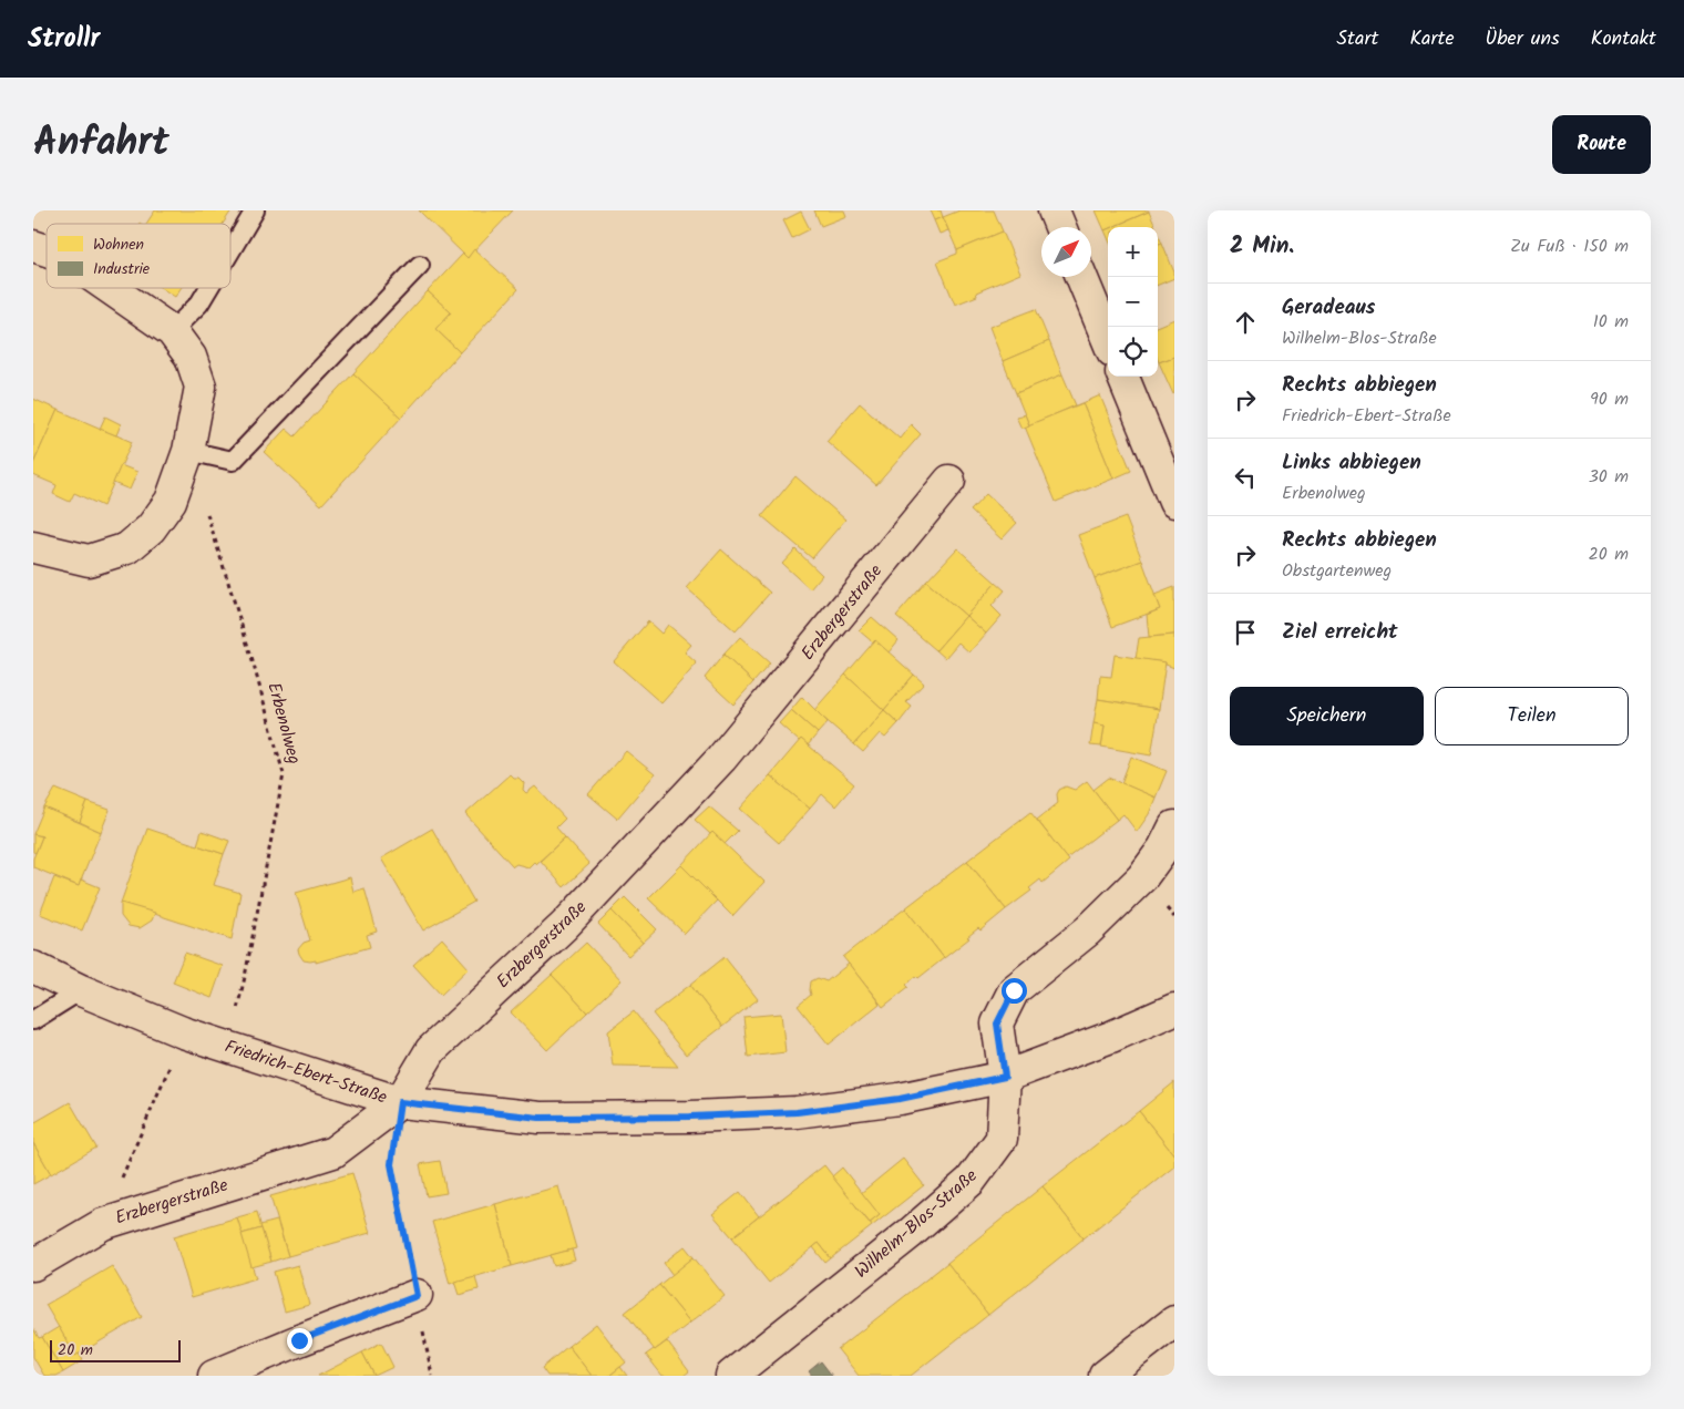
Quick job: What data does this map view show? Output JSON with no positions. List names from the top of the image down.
{
  "streets": {
    "street": ["Erzbergerstraße", "Friedrich-Ebert-Straße", "Wilhelm-Blos-Straße"],
    "path": ["Erbenolweg"]
  },
  "crossings": [
    ["Erzbergerstraße", "Friedrich-Ebert-Straße"],
    ["Friedrich-Ebert-Straße", "Wilhelm-Blos-Straße"]
  ],
  "legend": ["Wohnen", "Industrie"],
  "scale_bar": "20 m",
  "north": "top right",
  "page": {
    "header": "Strollr",
    "nav": [
      "Start",
      "Karte",
      "Über uns",
      "Kontakt"
    ],
    "title": "Anfahrt",
    "buttons": [
      "Route",
      ["Speichern", "Teilen"]
    ],
    "heading": ["2 Min.", "Zu Fuß · 150 m"],
    "map_buttons": ["+", "−"],
    "list": [
      ["Geradeaus", "Wilhelm-Blos-Straße", "10 m"],
      ["Rechts abbiegen", "Friedrich-Ebert-Straße", "90 m"],
      ["Links abbiegen", "Erbenolweg", "30 m"],
      ["Rechts abbiegen", "Obstgartenweg", "20 m"],
      "Ziel erreicht"
    ],
    "scale": "20 m"
  }
}
